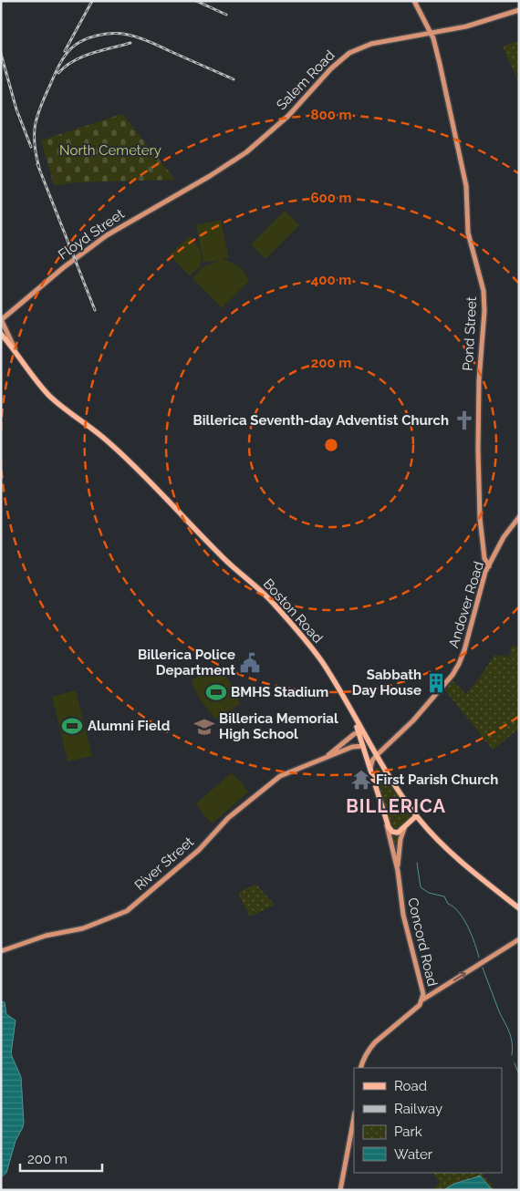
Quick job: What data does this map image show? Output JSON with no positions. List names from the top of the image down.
{
  "streets": {
    "main road": [
      "Salem Road",
      "Floyd Street",
      "Pond Street",
      "Andover Road",
      "Boston Road",
      "River Street",
      "Concord Road"
    ]
  },
  "crossings": [
    ["Salem Road", "Floyd Street"],
    ["Salem Road", "Pond Street"],
    ["Pond Street", "Andover Road"],
    ["Andover Road", "Boston Road"],
    ["Boston Road", "River Street"],
    ["Boston Road", "Concord Road"],
    ["River Street", "Concord Road"]
  ],
  "districts": ["BILLERICA"],
  "parks": ["North Cemetery"],
  "places": {
    "church": ["Billerica Seventh-day Adventist Church"],
    "public building": ["Billerica Police Department"],
    "building": ["Sabbath Day House"],
    "sports": ["BMHS Stadium", "Alumni Field"],
    "school or university": ["Billerica Memorial High School"],
    "temple": ["First Parish Church"]
  },
  "legend": [
    "Road",
    "Railway",
    "Park",
    "Water"
  ],
  "scale_bar": "200 m",
  "rings": [
    "800 m",
    "600 m",
    "400 m",
    "200 m"
  ]
}
